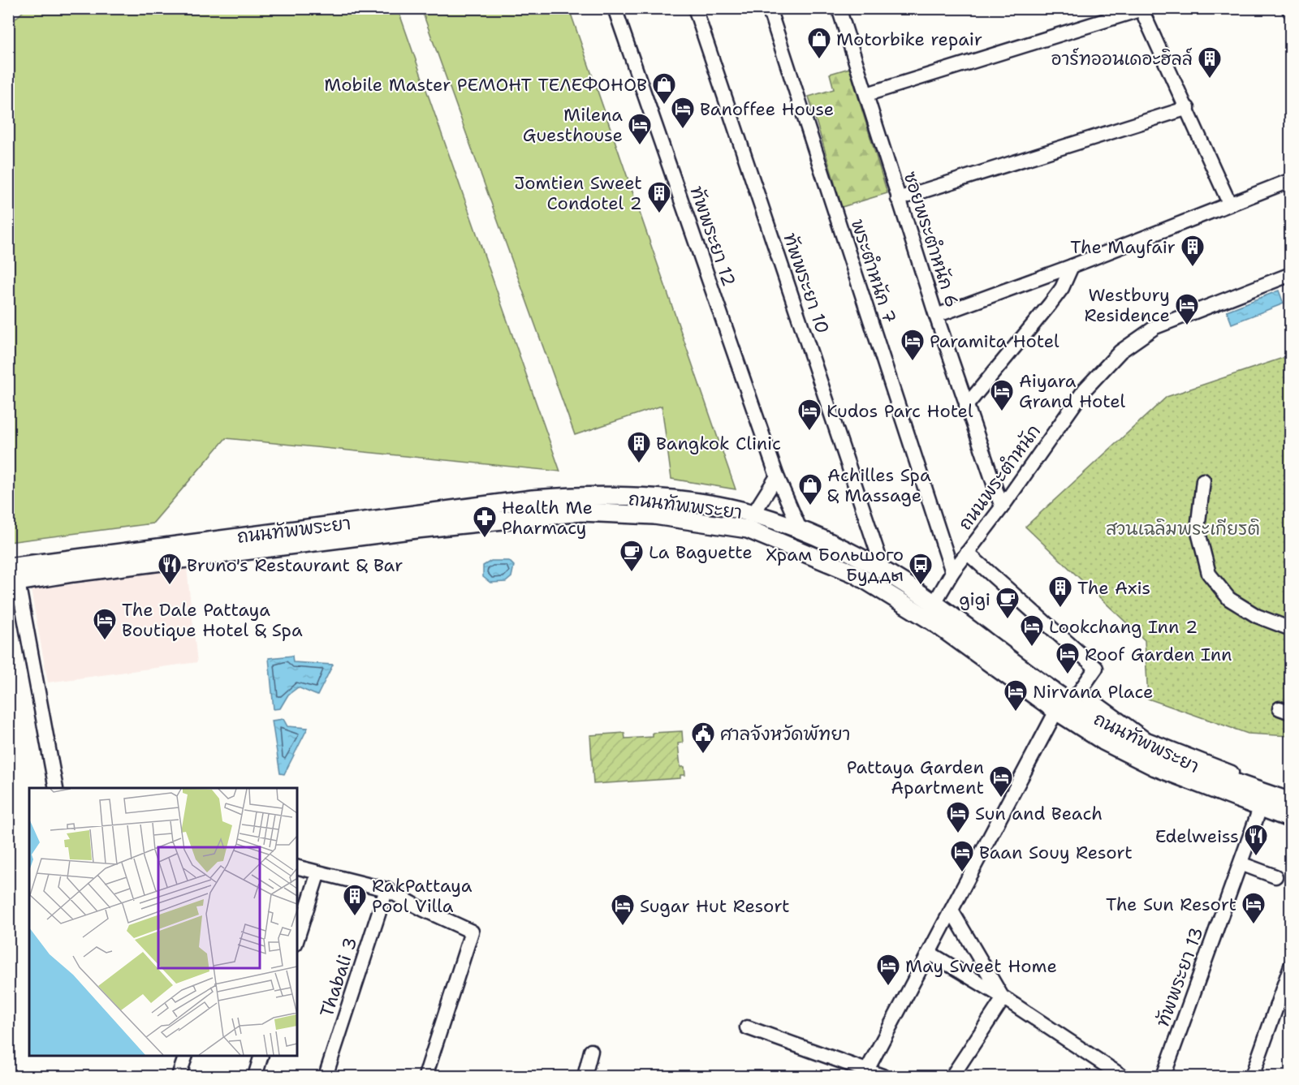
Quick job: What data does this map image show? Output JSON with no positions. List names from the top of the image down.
{
  "streets": {
    "main road": ["ถนนทัพพระยา"],
    "street": [
      "ทัพพระยา 12",
      "ซอยพระตำหนัก 6",
      "พระตำหนัก 7",
      "ทัพพระยา 10",
      "ถนนพระตำหนัก",
      "Thabali 3",
      "ทัพพระยา 13"
    ]
  },
  "crossings": [
    ["ทัพพระยา 12", "ถนนทัพพระยา"],
    ["ซอยพระตำหนัก 6", "ถนนพระตำหนัก"],
    ["พระตำหนัก 7", "ถนนพระตำหนัก"],
    ["ทัพพระยา 10", "ถนนทัพพระยา"],
    ["ถนนพระตำหนัก", "ถนนทัพพระยา"],
    ["ถนนทัพพระยา", "ทัพพระยา 13"]
  ],
  "parks": ["สวนเฉลิมพระเกียรติ"],
  "places": {
    "shop": ["Motorbike repair", "Mobile Master РЕМОНТ ТЕЛЕФОНОВ", "Achilles Spa & Massage"],
    "building": [
      "อาร์ทออนเดอะฮิลล์",
      "Jomtien Sweet Condotel 2",
      "The Mayfair",
      "Bangkok Clinic",
      "The Axis",
      "RakPattaya Pool Villa"
    ],
    "hotel": [
      "Banoffee House",
      "Milena Guesthouse",
      "Westbury Residence",
      "Paramita Hotel",
      "Aiyara Grand Hotel",
      "Kudos Parc Hotel",
      "The Dale Pattaya Boutique Hotel & Spa",
      "Lookchang Inn 2",
      "Roof Garden Inn",
      "Nirvana Place",
      "Pattaya Garden Apartment",
      "Sun and Beach",
      "Baan Souy Resort",
      "The Sun Resort",
      "Sugar Hut Resort",
      "May Sweet Home"
    ],
    "pharmacy": ["Health Me Pharmacy"],
    "cafe": ["La Baguette", "gigi"],
    "restaurant": ["Bruno's Restaurant & Bar", "Edelweiss"],
    "bus stop": ["Храм Большого Будды"],
    "public building": ["ศาลจังหวัดพัทยา"]
  }
}
